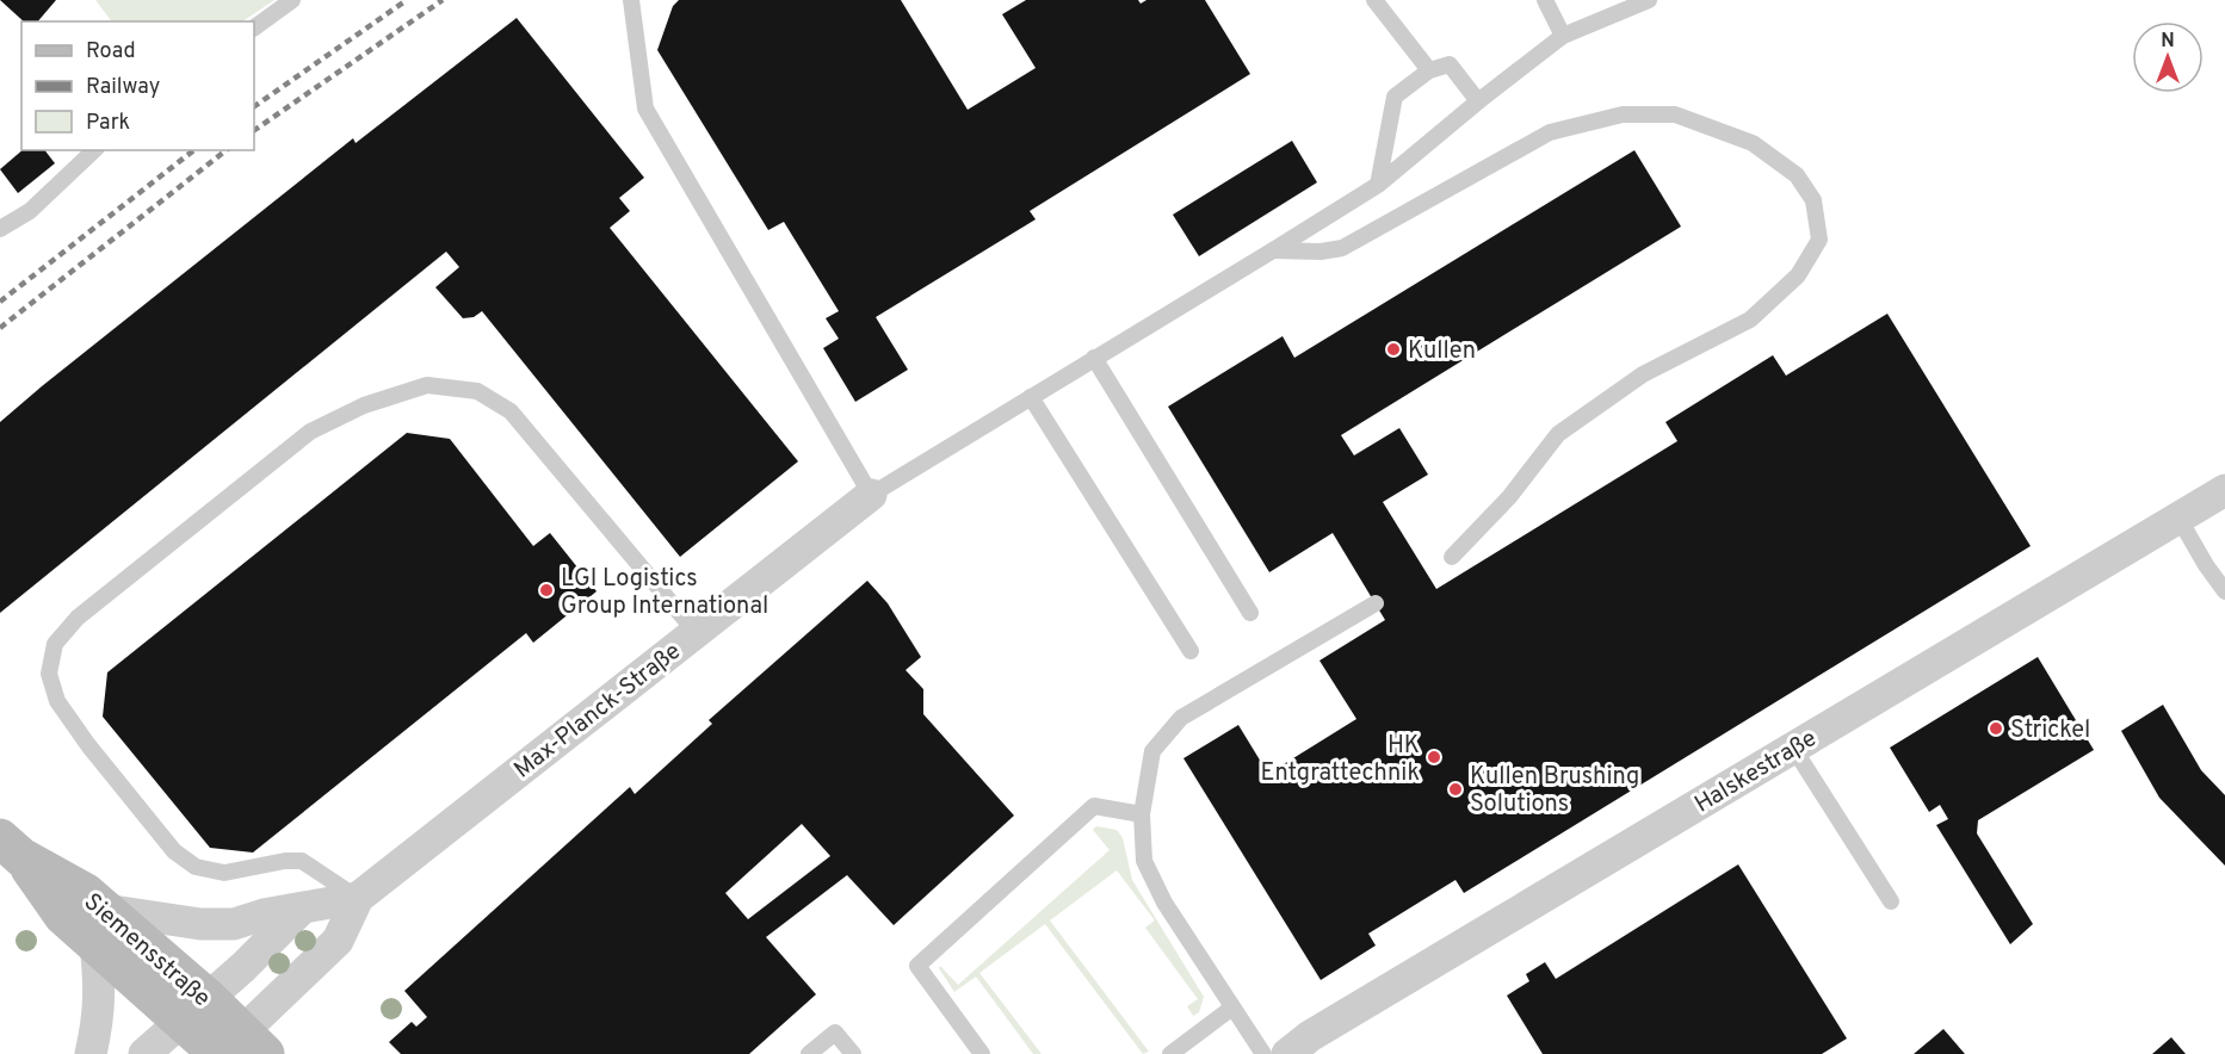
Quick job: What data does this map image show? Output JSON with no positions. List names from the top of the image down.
{
  "streets": {
    "street": ["Max-Planck-Straße", "Halskestraße", "Siemensstraße"]
  },
  "crossings": [
    ["Max-Planck-Straße", "Siemensstraße"]
  ],
  "places": [
    "Kullen",
    "LGI Logistics Group International",
    "Strickel",
    "HK Entgrattechnik",
    "Kullen Brushing Solutions"
  ],
  "legend": ["Road", "Railway", "Park"],
  "north": "top"
}
